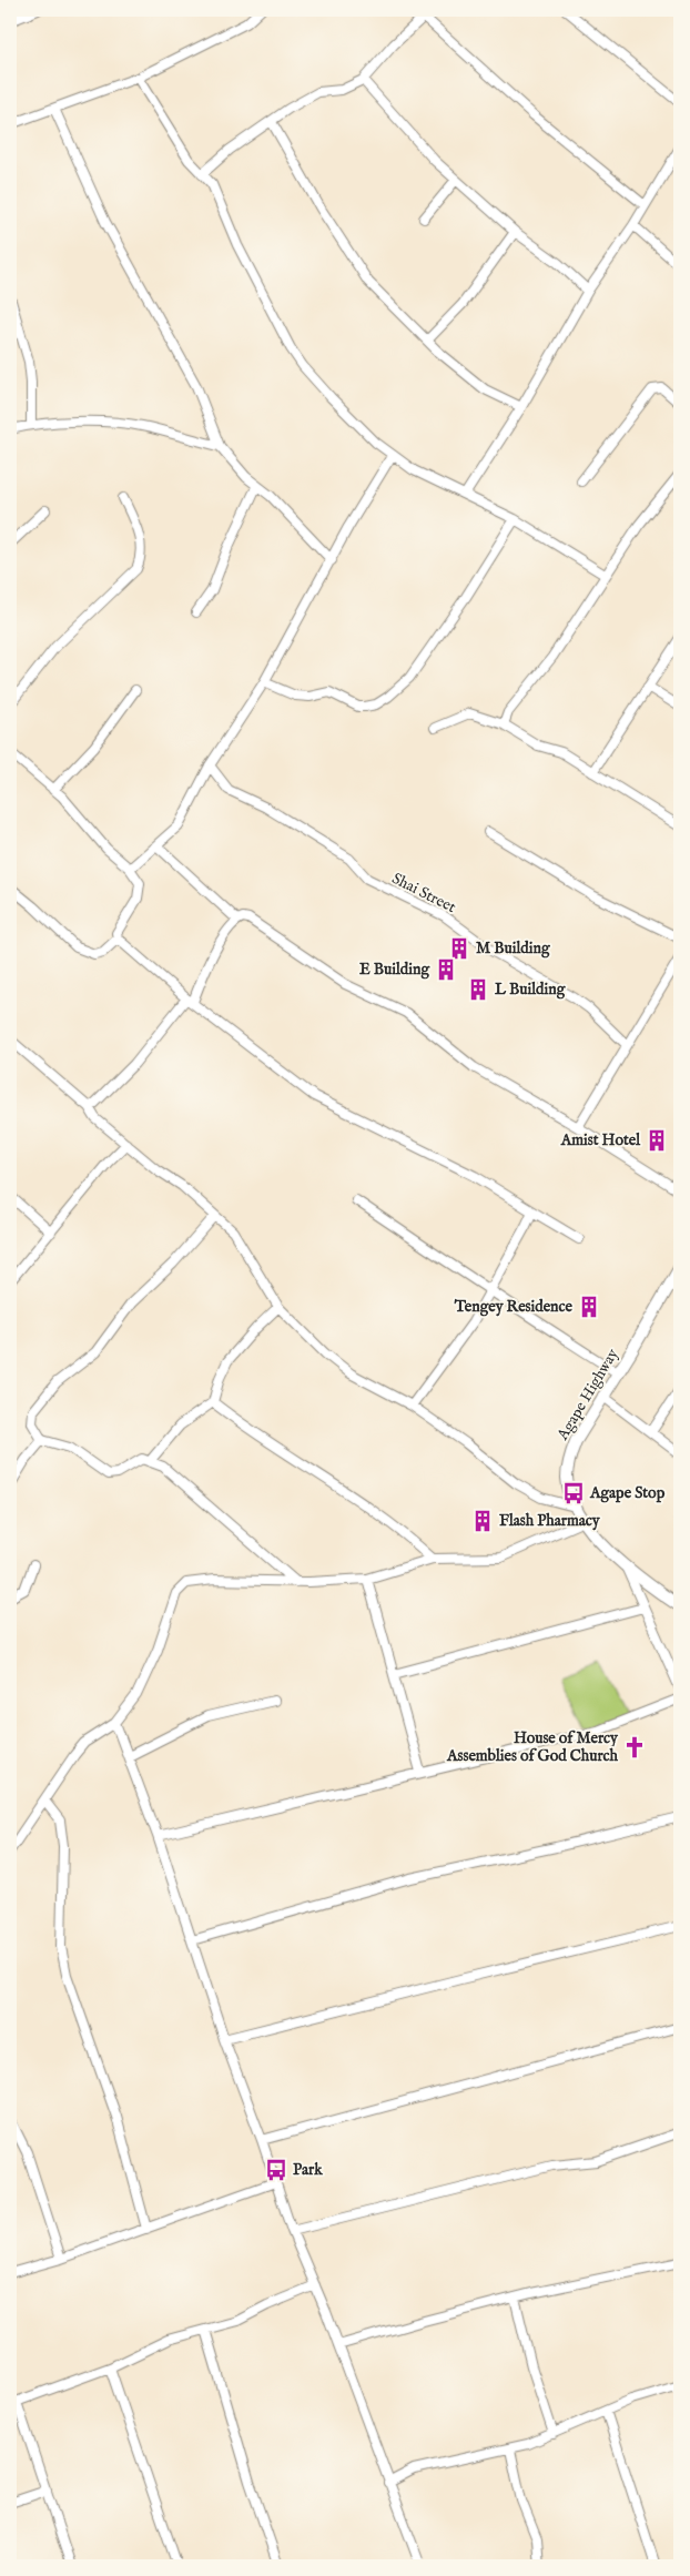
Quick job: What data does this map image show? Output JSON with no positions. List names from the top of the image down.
{
  "streets": {
    "street": ["Shai Street", "Agape Highway"]
  },
  "places": {
    "building": [
      "M Building",
      "E Building",
      "L Building",
      "Amist Hotel",
      "Tengey Residence",
      "Flash Pharmacy"
    ],
    "bus stop": ["Agape Stop", "Park"],
    "church": ["House of Mercy Assemblies of God Church"]
  }
}
